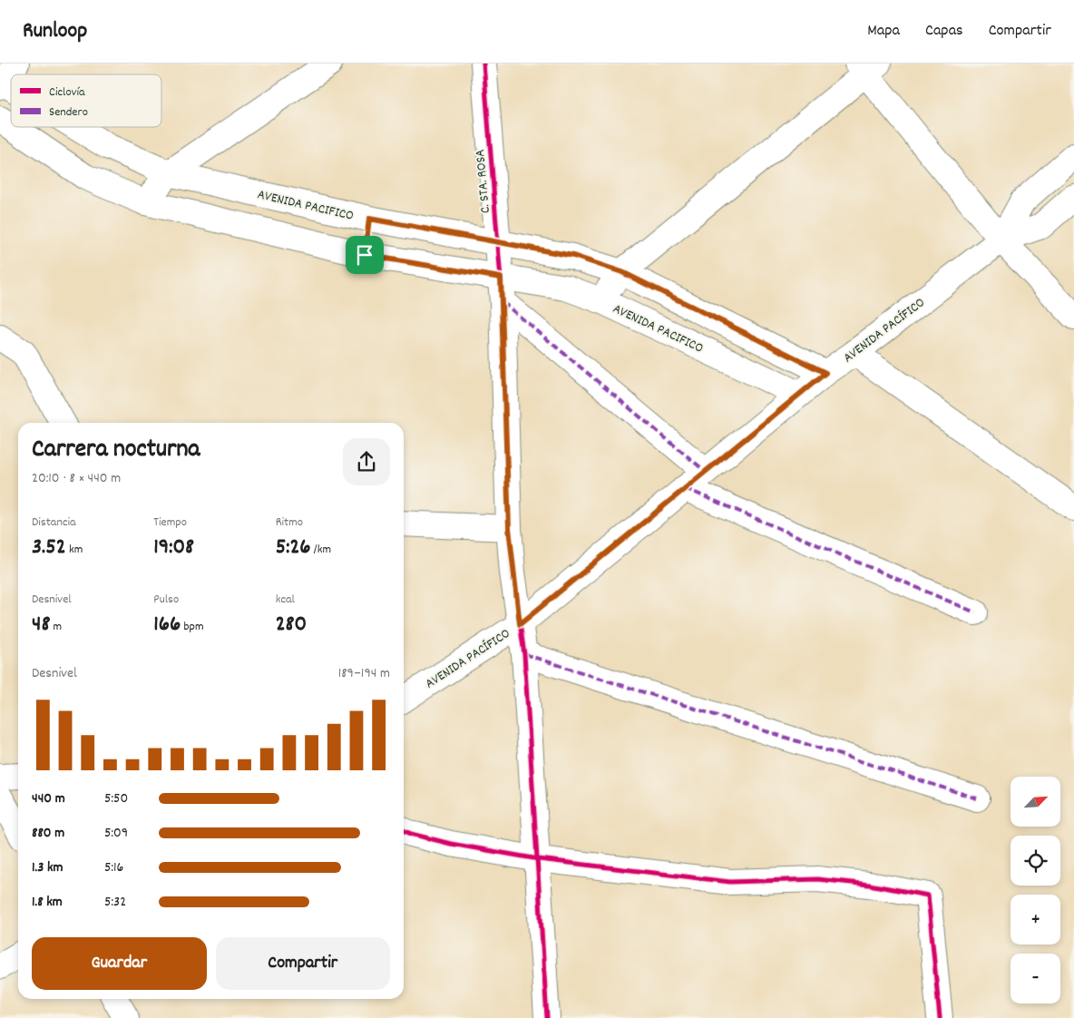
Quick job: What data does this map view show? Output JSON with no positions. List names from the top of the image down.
{
  "streets": {
    "street": ["C. STA. ROSA", "AVENIDA PACIFICO", "AVENIDA PACÍFICO"]
  },
  "crossings": [
    ["C. STA. ROSA", "AVENIDA PACIFICO"],
    ["C. STA. ROSA", "AVENIDA PACÍFICO"],
    ["AVENIDA PACIFICO", "AVENIDA PACÍFICO"]
  ],
  "legend": ["Ciclovía", "Sendero"],
  "north": "top right",
  "page": {
    "header": "Runloop",
    "nav": ["Mapa", "Capas", "Compartir"],
    "heading": ["Carrera nocturna", "20:10 · 8 × 440 m"],
    "stats": [
      ["Distancia", "3.52 km"],
      ["Tiempo", "19:08"],
      ["Ritmo", "5:26 /km"],
      ["Desnivel", "48 m"],
      ["Pulso", "166 bpm"],
      ["kcal", "280"]
    ],
    "chart": ["Desnivel", "189–194 m"],
    "map_buttons": ["+", "−"],
    "list": [
      {
        "name": "440 m",
        "note": "5:50"
      },
      {
        "name": "880 m",
        "note": "5:09"
      },
      {
        "name": "1.3 km",
        "note": "5:16"
      },
      {
        "name": "1.8 km",
        "note": "5:32"
      }
    ],
    "buttons": ["Guardar", "Compartir"]
  }
}
